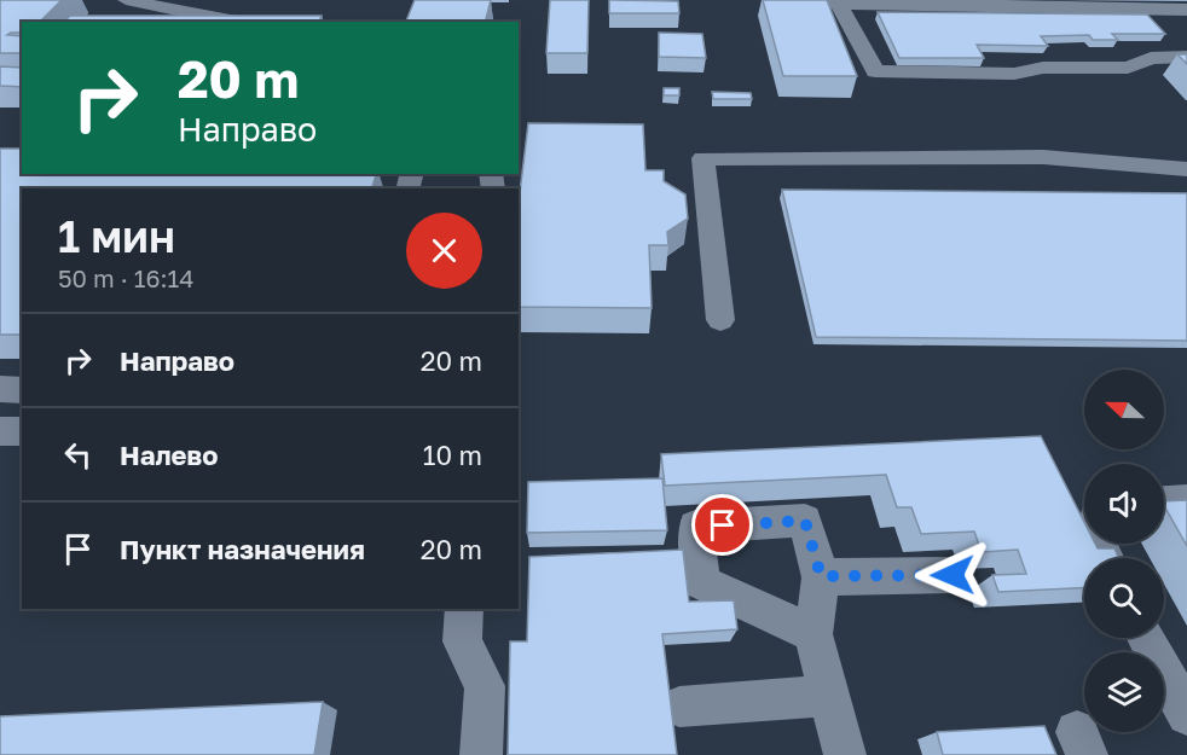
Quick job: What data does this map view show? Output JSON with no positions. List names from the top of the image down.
{
  "north": "left",
  "page": {
    "turn": ["20 m", "Направо"],
    "heading": ["1 мин", "50 m · 16:14"],
    "list": [
      {
        "name": "Направо",
        "value": "20 m"
      },
      {
        "name": "Налево",
        "value": "10 m"
      },
      {
        "name": "Пункт назначения",
        "value": "20 m"
      }
    ]
  }
}
